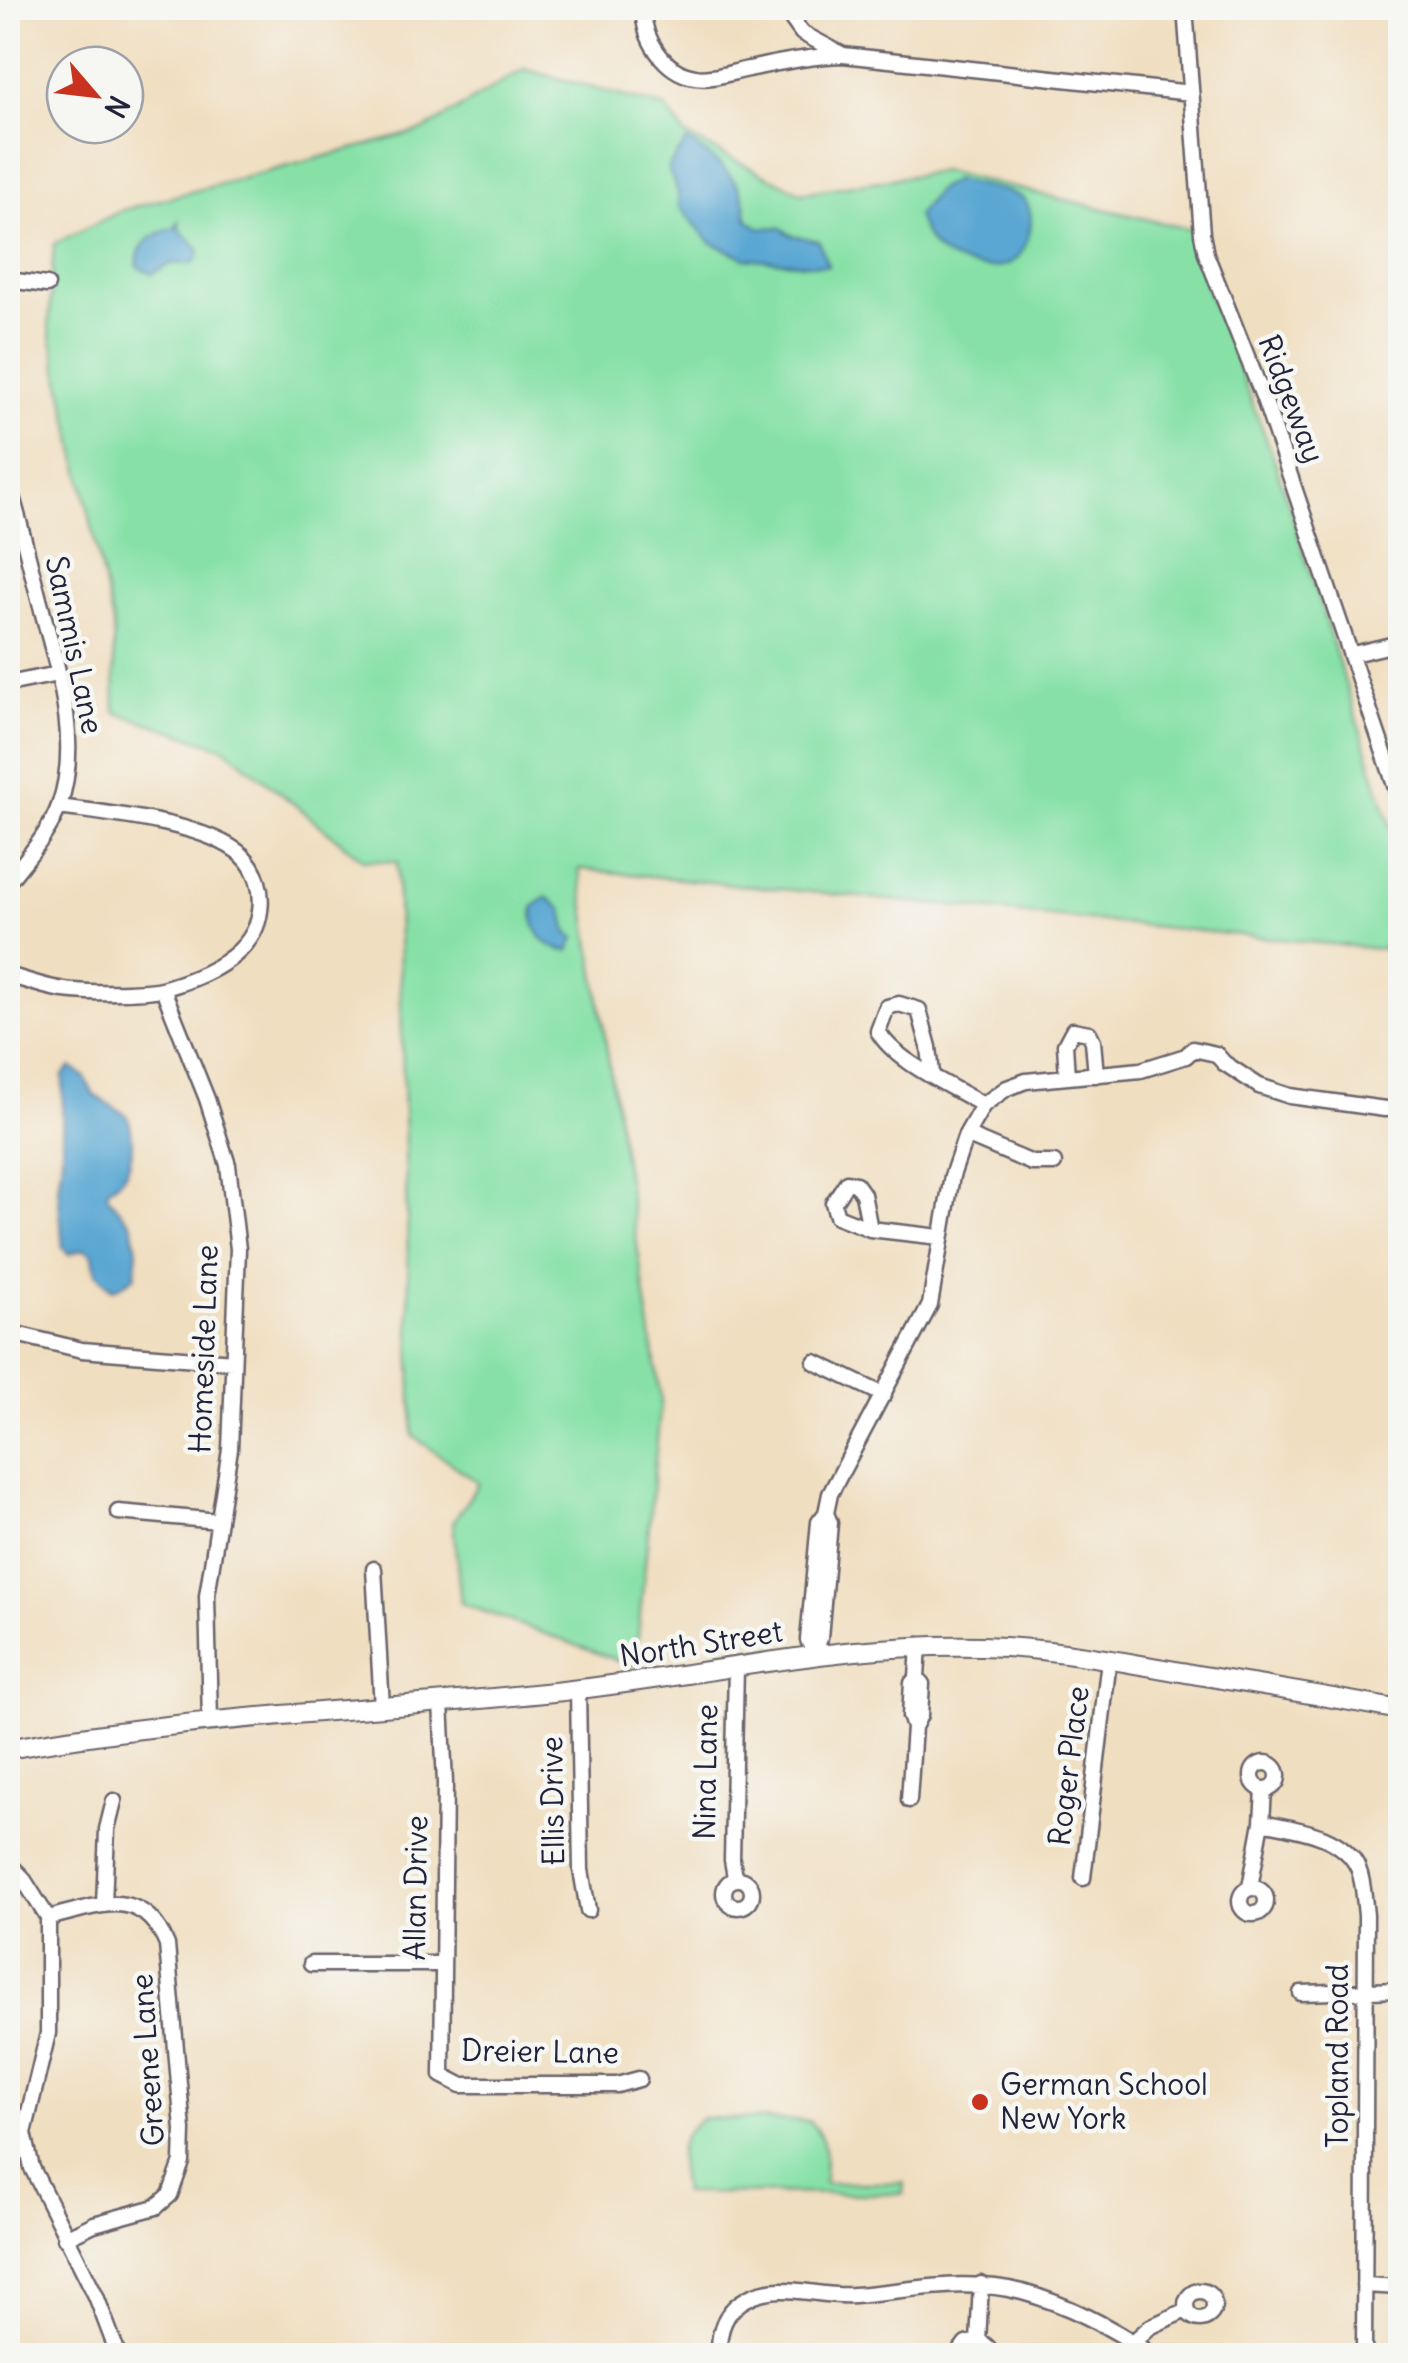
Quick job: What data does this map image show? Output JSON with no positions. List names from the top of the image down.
{
  "streets": {
    "main road": ["North Street"],
    "street": [
      "Ridgeway",
      "Sammis Lane",
      "Homeside Lane",
      "Roger Place",
      "Nina Lane",
      "Ellis Drive",
      "Allan Drive",
      "Dreier Lane",
      "Topland Road",
      "Greene Lane"
    ]
  },
  "crossings": [
    ["Homeside Lane", "North Street"],
    ["North Street", "Roger Place"],
    ["North Street", "Nina Lane"],
    ["North Street", "Ellis Drive"],
    ["North Street", "Allan Drive"],
    ["Allan Drive", "Dreier Lane"]
  ],
  "places": ["German School New York"],
  "north": "bottom right"
}
